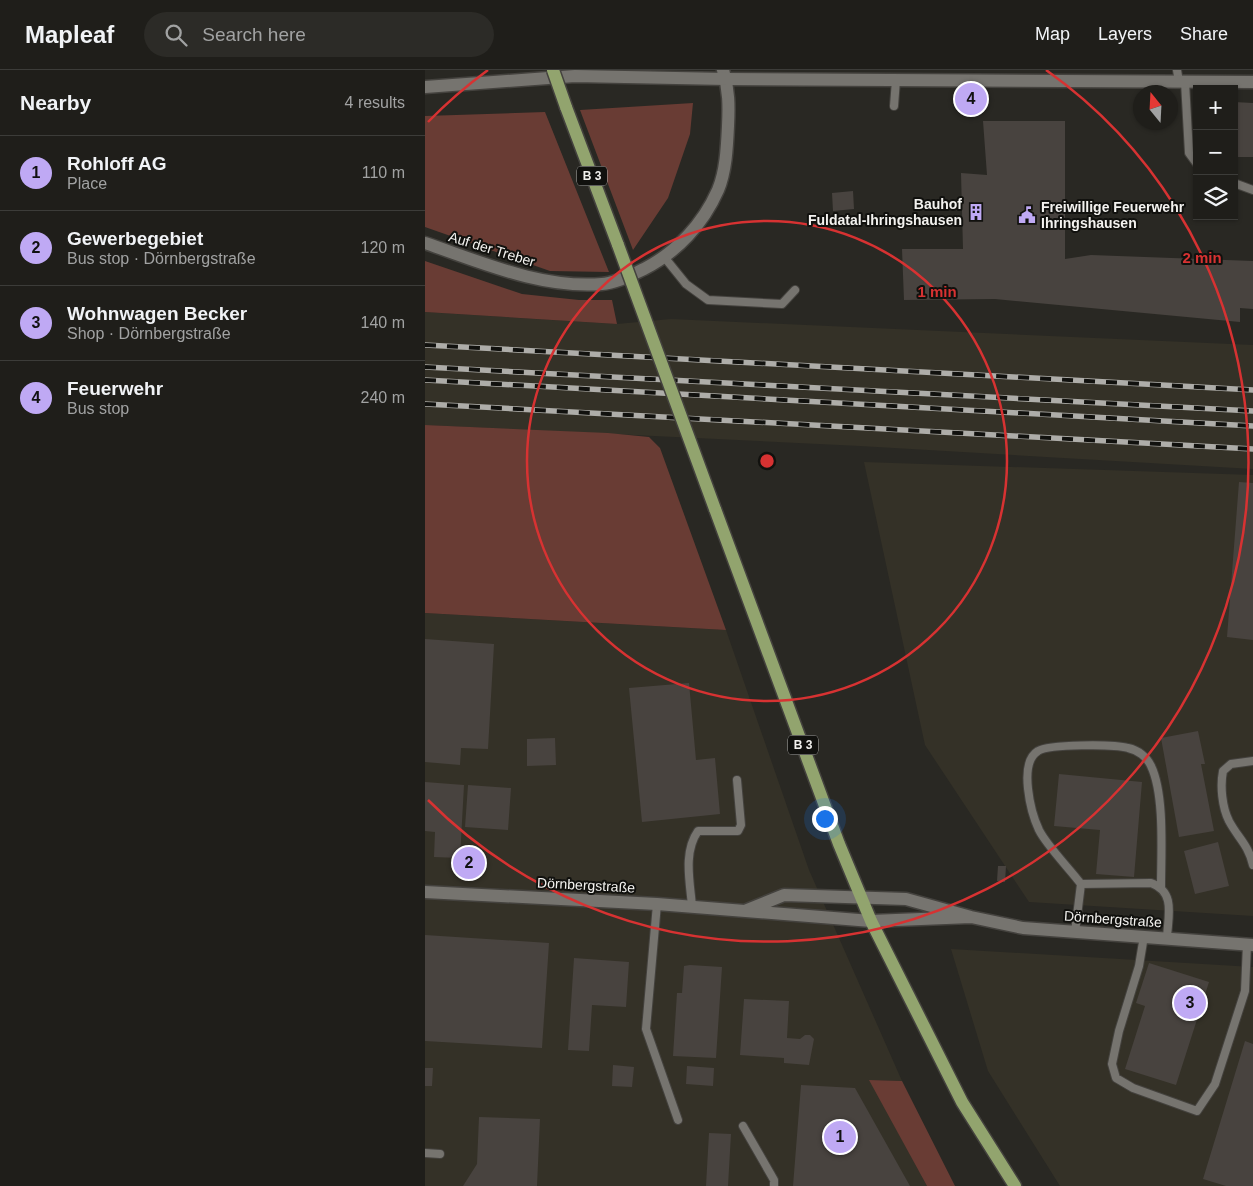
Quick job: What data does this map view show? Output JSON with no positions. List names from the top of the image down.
{
  "streets": {
    "main road": ["B 3"],
    "street": ["Auf der Treber", "Dörnbergstraße"]
  },
  "crossings": [
    ["B 3", "Dörnbergstraße"]
  ],
  "places": {
    "building": ["Bauhof Fuldatal-Ihringshausen"],
    "public building": ["Freiwillige Feuerwehr Ihringshausen"]
  },
  "north": "top",
  "page": {
    "header": "Mapleaf",
    "search": "Search here",
    "nav": ["Map", "Layers", "Share"],
    "heading": ["Nearby", "4 results"],
    "pins": [
      "4",
      "2",
      "3",
      "1"
    ],
    "map_buttons": ["+", "−"],
    "list": [
      {
        "mark": "1",
        "name": "Rohloff AG",
        "note": "Place",
        "value": "110 m"
      },
      {
        "mark": "2",
        "name": "Gewerbegebiet",
        "note": "Bus stop · Dörnbergstraße",
        "value": "120 m"
      },
      {
        "mark": "3",
        "name": "Wohnwagen Becker",
        "note": "Shop · Dörnbergstraße",
        "value": "140 m"
      },
      {
        "mark": "4",
        "name": "Feuerwehr",
        "note": "Bus stop",
        "value": "240 m"
      }
    ]
  },
  "rings": ["2 min", "1 min"]
}
